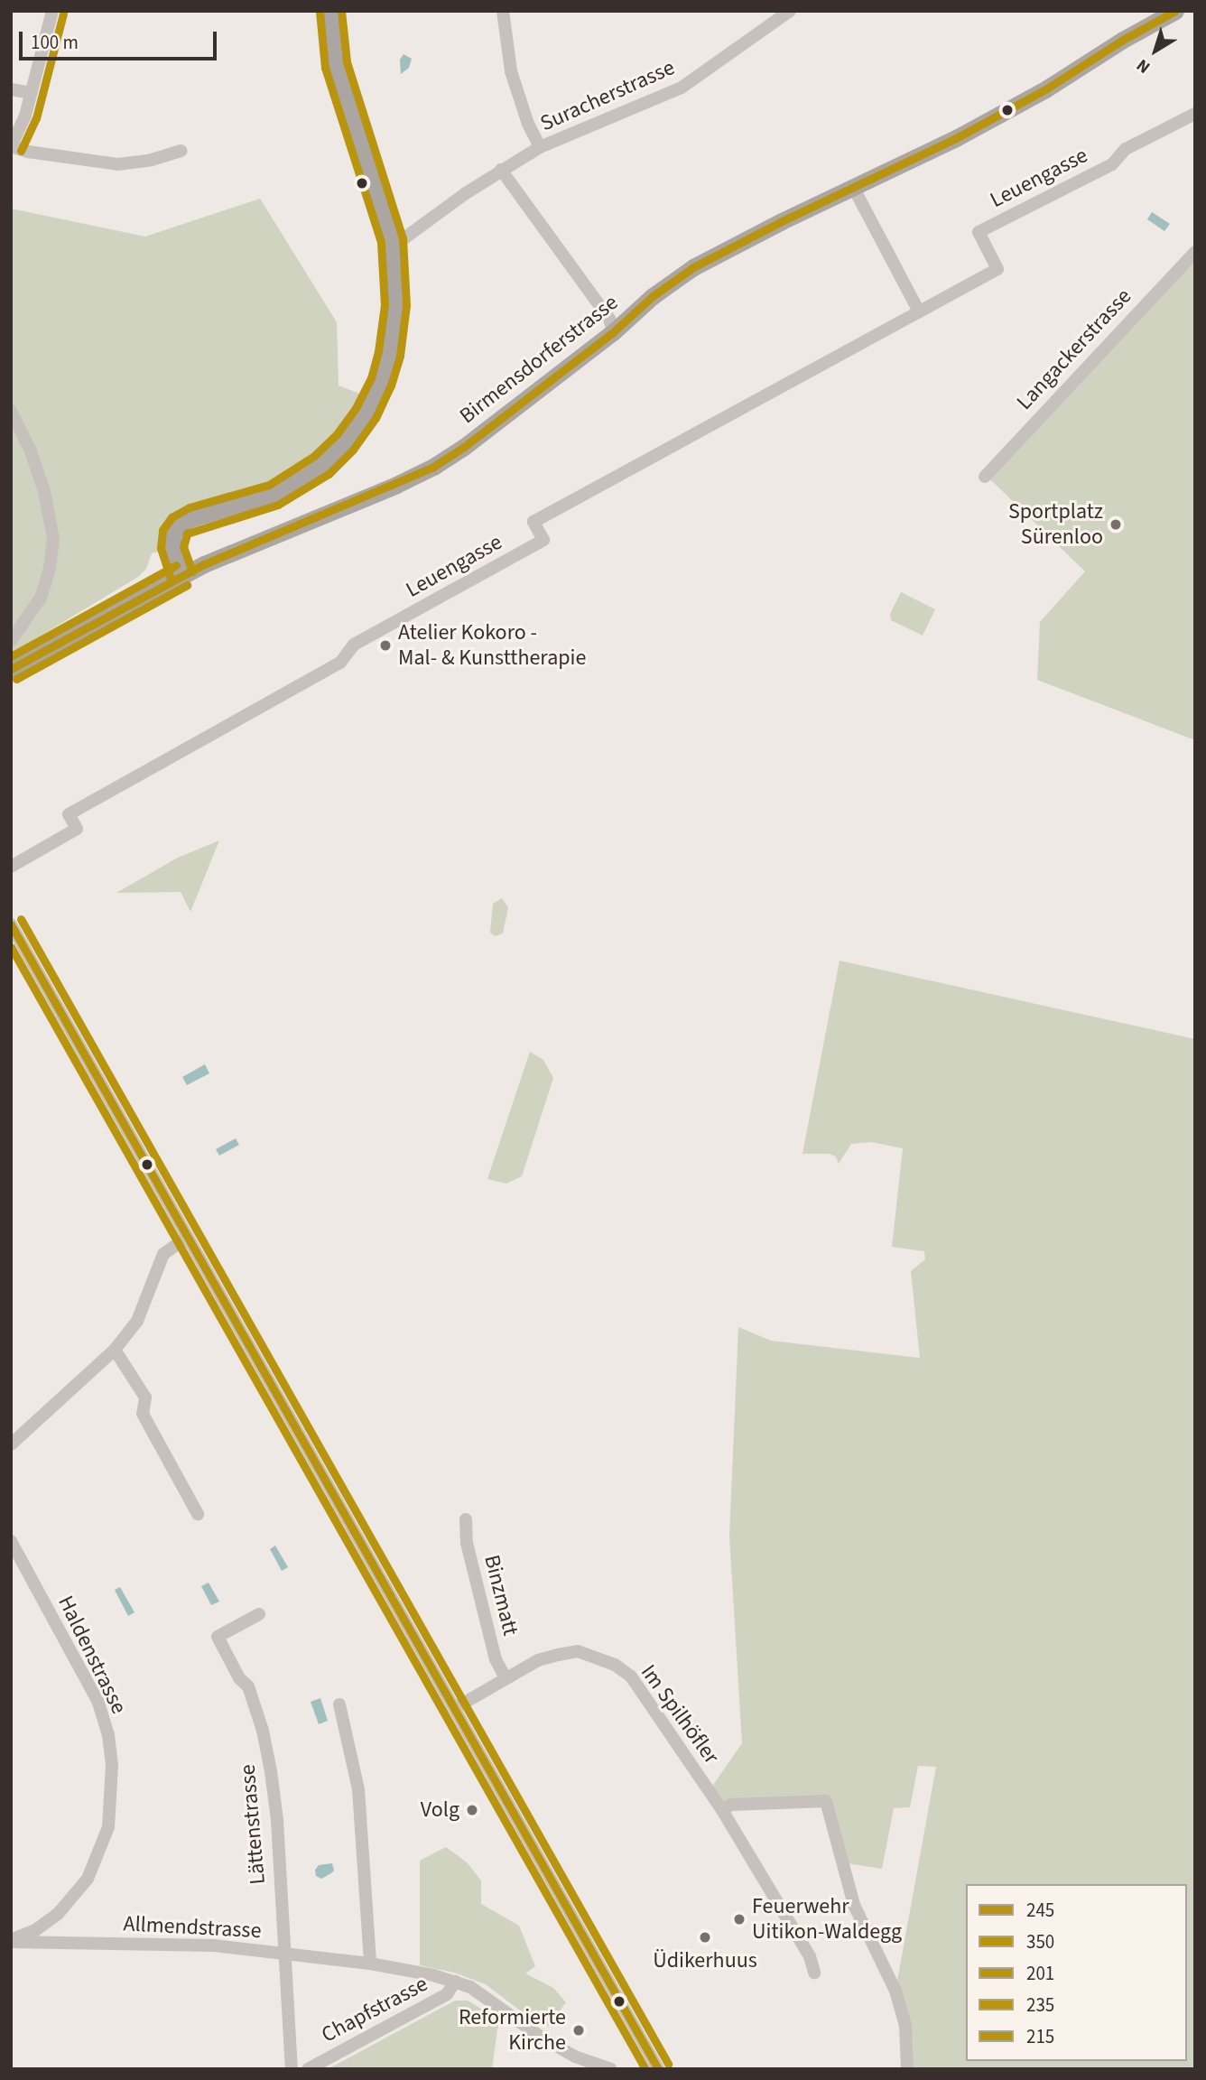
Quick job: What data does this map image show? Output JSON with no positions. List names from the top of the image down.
{
  "streets": {
    "main road": ["Birmensdorferstrasse"],
    "street": [
      "Suracherstrasse",
      "Leuengasse",
      "Langackerstrasse",
      "Binzmatt",
      "Haldenstrasse",
      "Im Spilhöfler",
      "Lättenstrasse",
      "Allmendstrasse",
      "Chapfstrasse"
    ]
  },
  "crossings": [
    ["Binzmatt", "Im Spilhöfler"],
    ["Haldenstrasse", "Allmendstrasse"],
    ["Lättenstrasse", "Allmendstrasse"],
    ["Allmendstrasse", "Chapfstrasse"]
  ],
  "places": [
    "Sportplatz Sürenloo",
    "Atelier Kokoro - Mal- & Kunsttherapie",
    "Volg",
    "Feuerwehr Uitikon-Waldegg",
    "Üdikerhuus",
    "Reformierte Kirche"
  ],
  "lines": [
    "transit line 350",
    "transit line 201",
    "transit line 235",
    "transit line 215",
    "transit line 245"
  ],
  "legend": [
    "245",
    "350",
    "201",
    "235",
    "215"
  ],
  "scale_bar": "100 m",
  "north": "bottom left"
}
